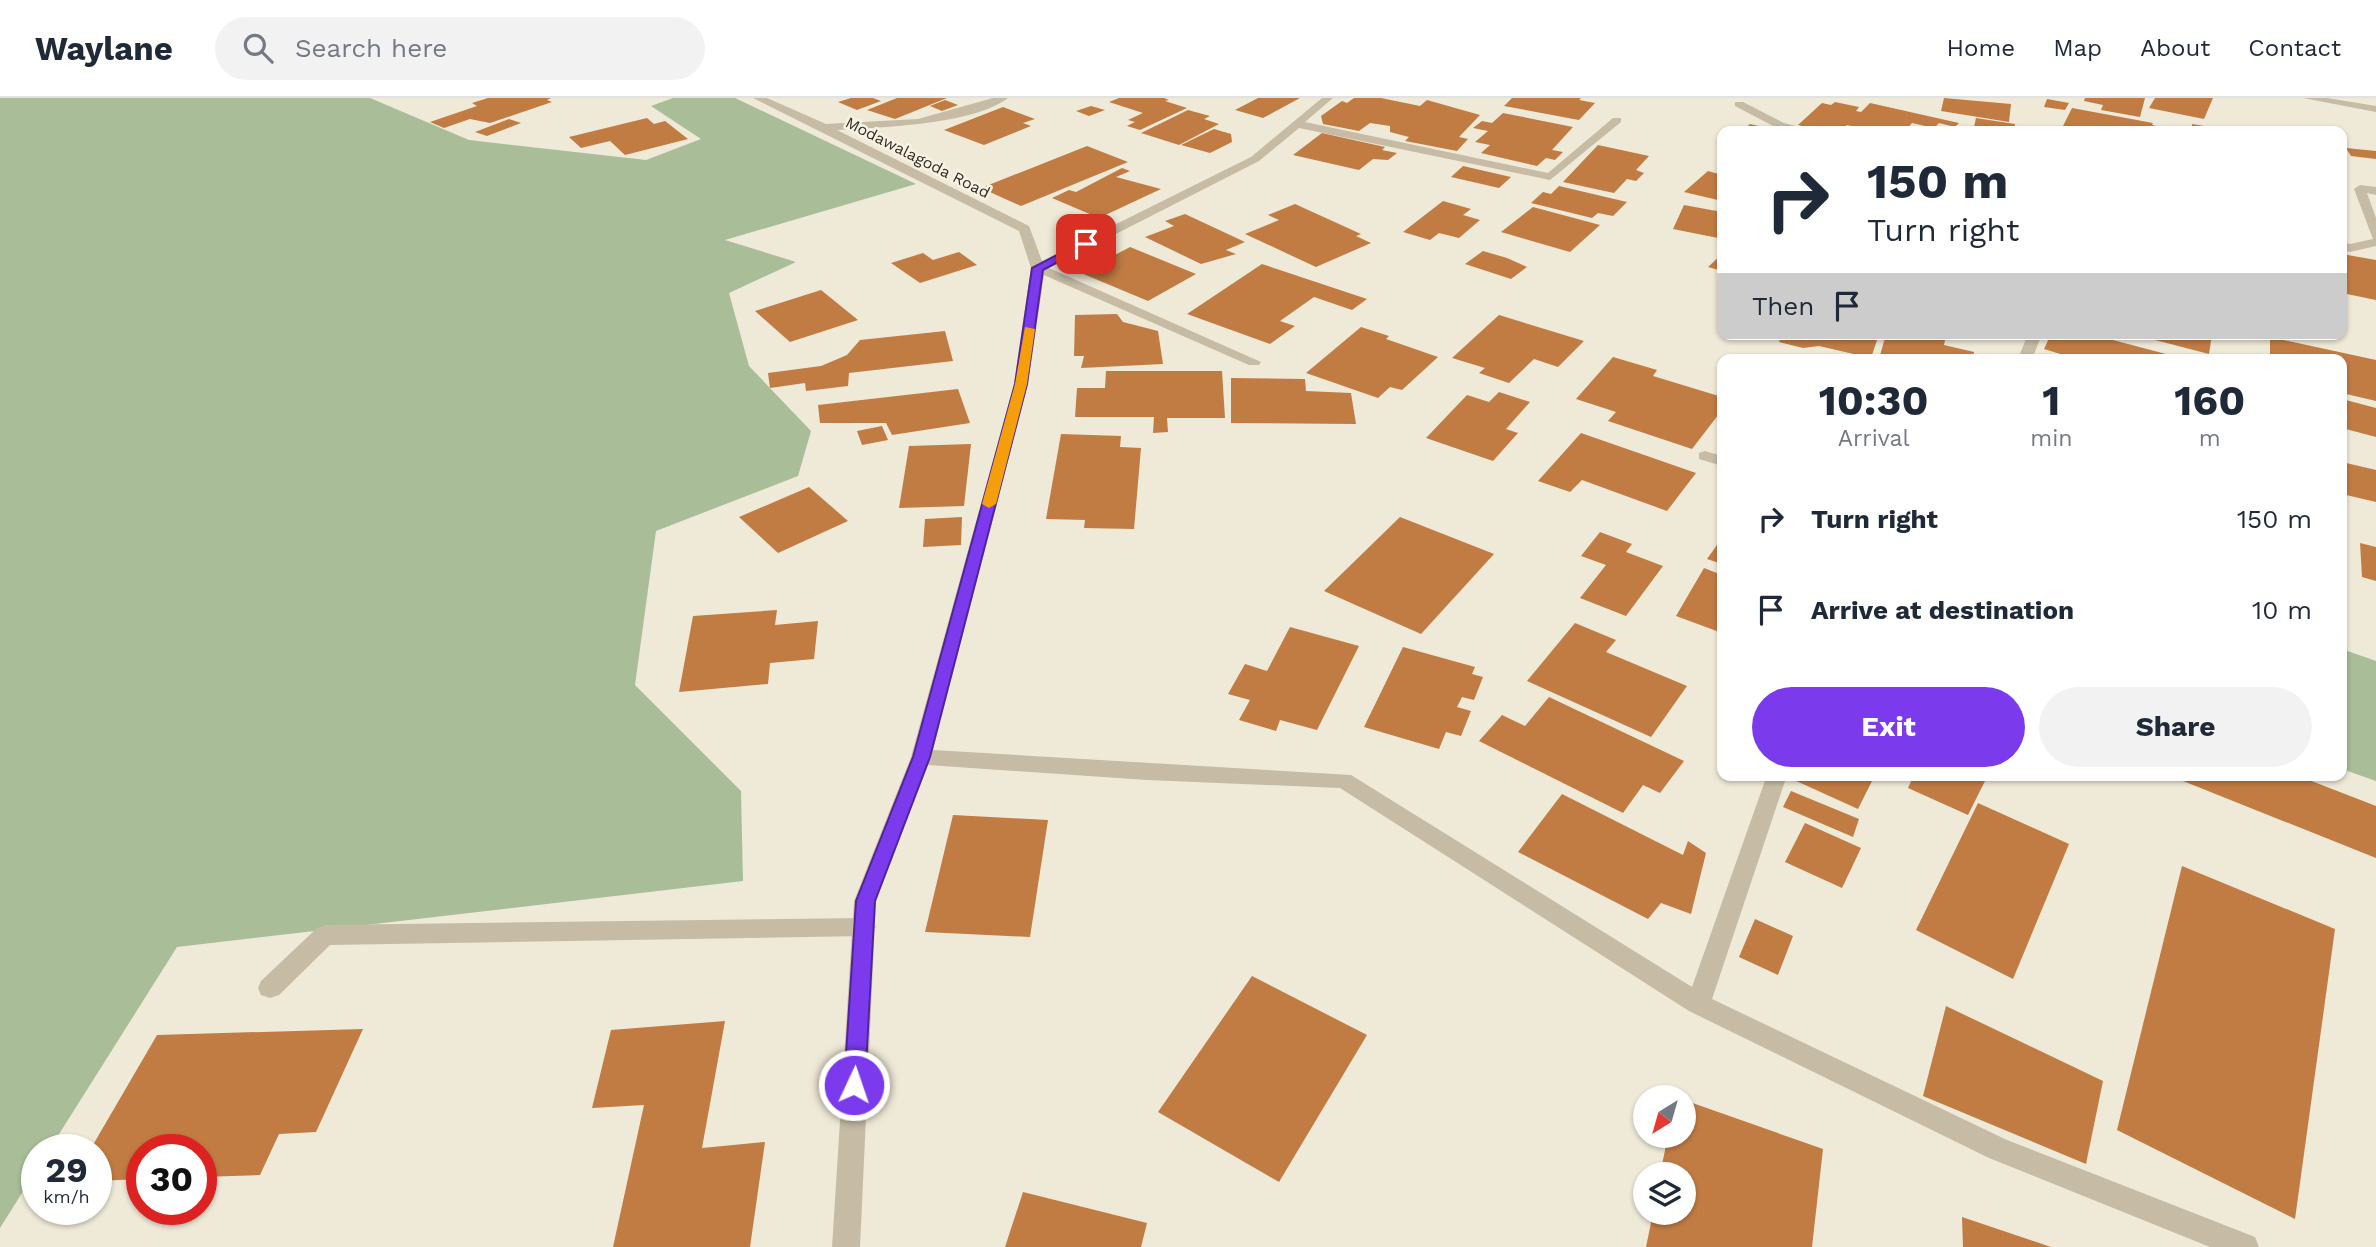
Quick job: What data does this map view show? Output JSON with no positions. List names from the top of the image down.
{
  "streets": {
    "street": ["Modawalagoda Road"]
  },
  "north": "bottom left",
  "page": {
    "header": "Waylane",
    "search": "Search here",
    "nav": [
      "Home",
      "Map",
      "About",
      "Contact"
    ],
    "turn": ["150 m", "Turn right"],
    "then": "Then",
    "eta": [
      "10:30",
      "Arrival",
      "1",
      "min",
      "160",
      "m"
    ],
    "list": [
      {
        "name": "Turn right",
        "value": "150 m"
      },
      {
        "name": "Arrive at destination",
        "value": "10 m"
      }
    ],
    "buttons": ["Exit", "Share"],
    "speed": "29 km/h",
    "limit": "30"
  }
}
